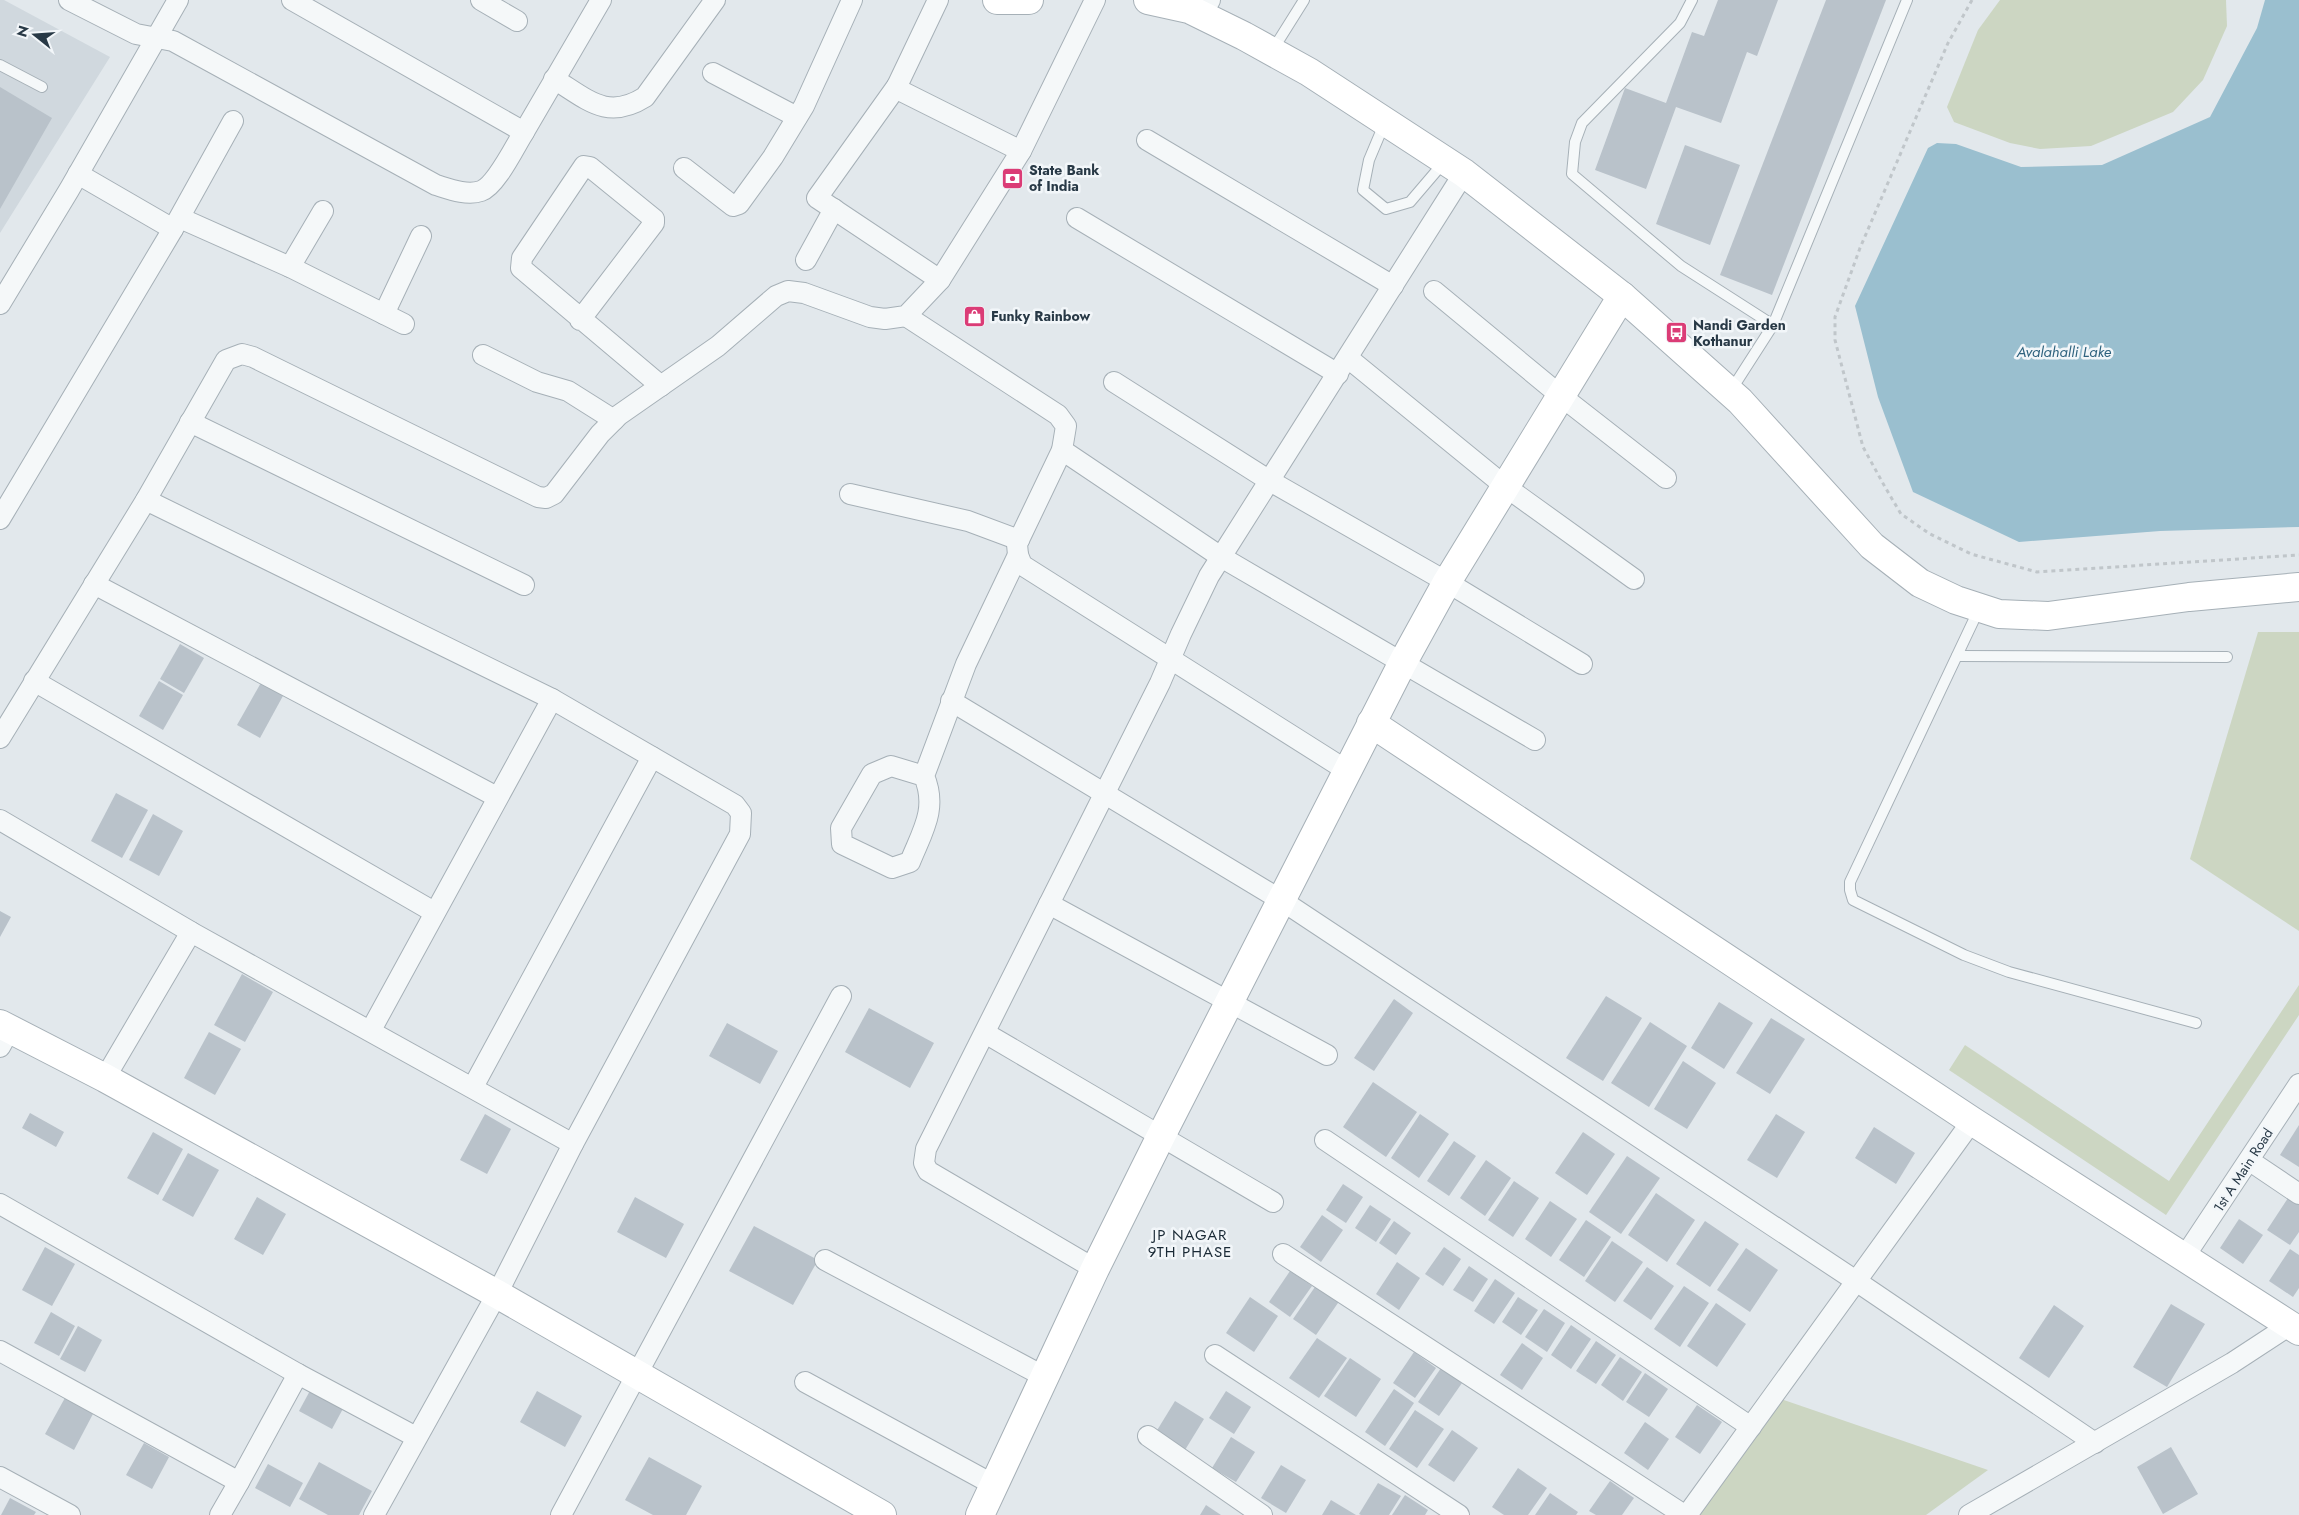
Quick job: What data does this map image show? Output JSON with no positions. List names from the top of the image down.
{
  "streets": {
    "street": ["1st A Main Road"]
  },
  "districts": ["JP NAGAR 9TH PHASE"],
  "water": ["Avalahalli Lake"],
  "places": {
    "bank": ["State Bank of India"],
    "shop": ["Funky Rainbow"],
    "bus stop": ["Nandi Garden Kothanur"]
  },
  "north": "left"
}
